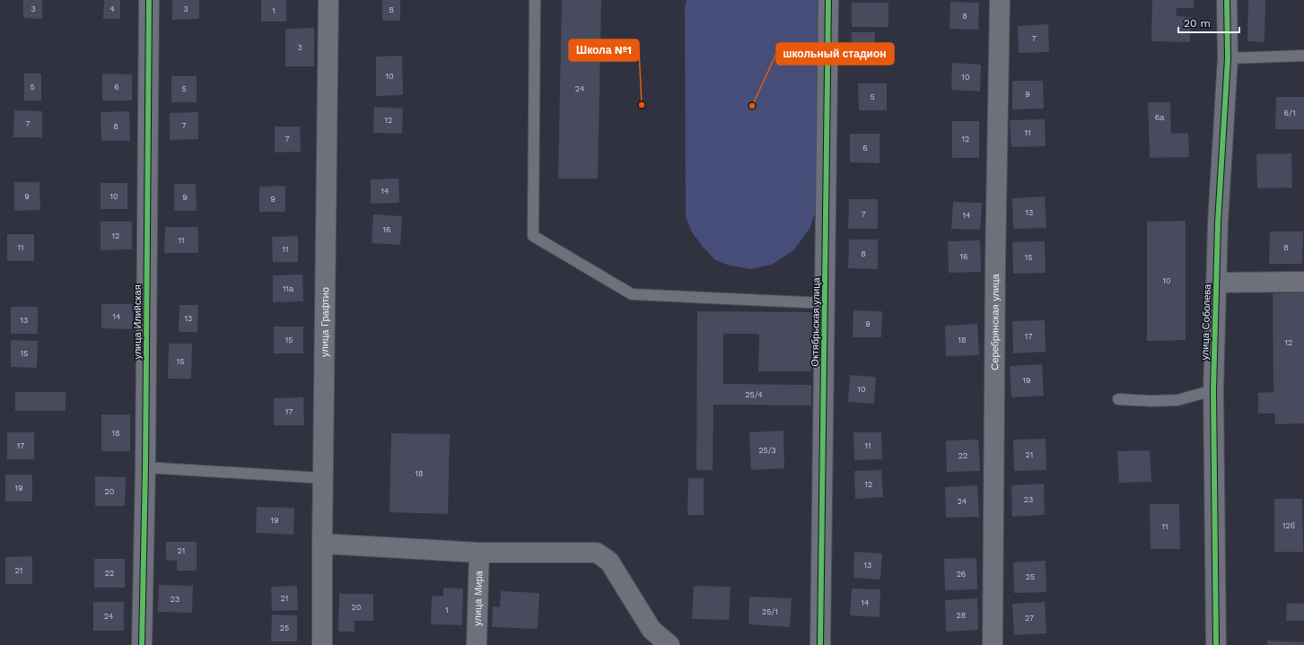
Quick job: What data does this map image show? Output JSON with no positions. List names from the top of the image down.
{
  "streets": {
    "street": [
      "улица Илийская",
      "улица Графтио",
      "Октябрьская улица",
      "Серебрянская улица",
      "улица Соболева",
      "улица Мира"
    ]
  },
  "places": ["Школа №1", "школьный стадион"],
  "house_numbers": [
    "3",
    "4",
    "3",
    "8",
    "1",
    "8",
    "7",
    "3",
    "10",
    "10",
    "5",
    "6",
    "5",
    "24",
    "9",
    "5",
    "6/1",
    "6а",
    "12",
    "7",
    "7",
    "8",
    "11",
    "7",
    "12",
    "6",
    "14",
    "9",
    "10",
    "9",
    "9",
    "13",
    "7",
    "14",
    "16",
    "12",
    "11",
    "11",
    "8",
    "11",
    "8",
    "16",
    "15",
    "10",
    "11а",
    "14",
    "13",
    "13",
    "9",
    "17",
    "15",
    "18",
    "12",
    "15",
    "15",
    "19",
    "10",
    "25/4",
    "17",
    "18",
    "17",
    "11",
    "25/3",
    "21",
    "22",
    "18",
    "12",
    "19",
    "20",
    "23",
    "24",
    "19",
    "12б",
    "11",
    "21",
    "13",
    "21",
    "22",
    "26",
    "25",
    "21",
    "23",
    "14",
    "20",
    "1",
    "25/1",
    "28",
    "24",
    "27",
    "25"
  ],
  "scale_bar": "20 m"
}
